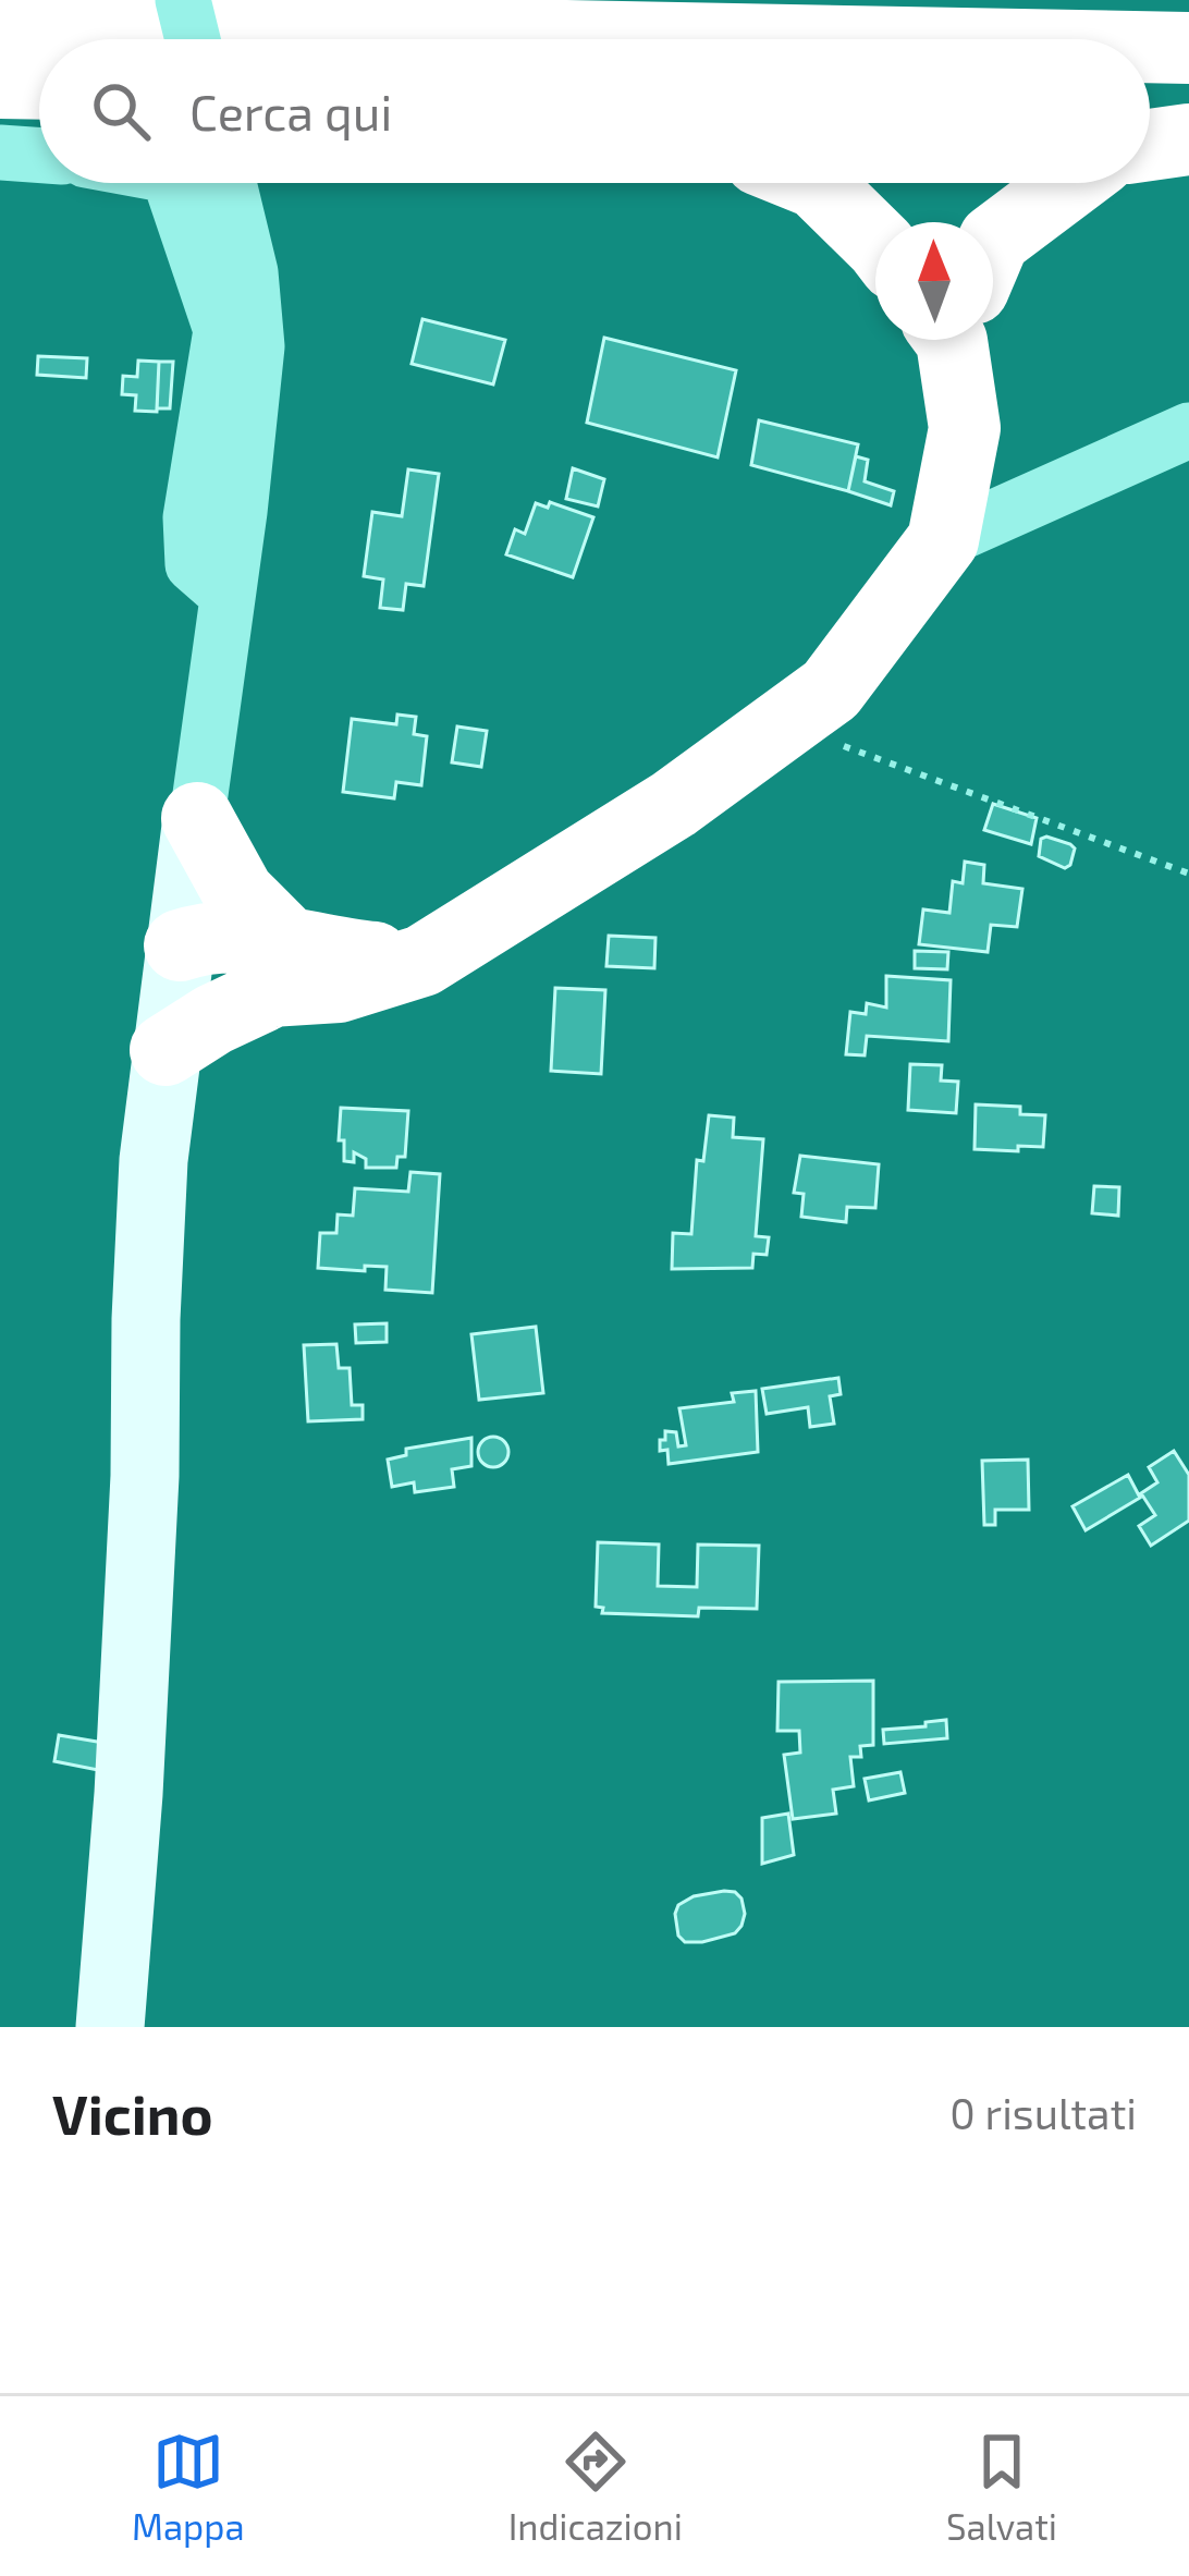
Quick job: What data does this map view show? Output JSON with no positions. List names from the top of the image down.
{
  "north": "top",
  "page": {
    "search": "Cerca qui",
    "heading": ["Vicino", "0 risultati"],
    "nav": ["Mappa", "Indicazioni", "Salvati"]
  }
}
